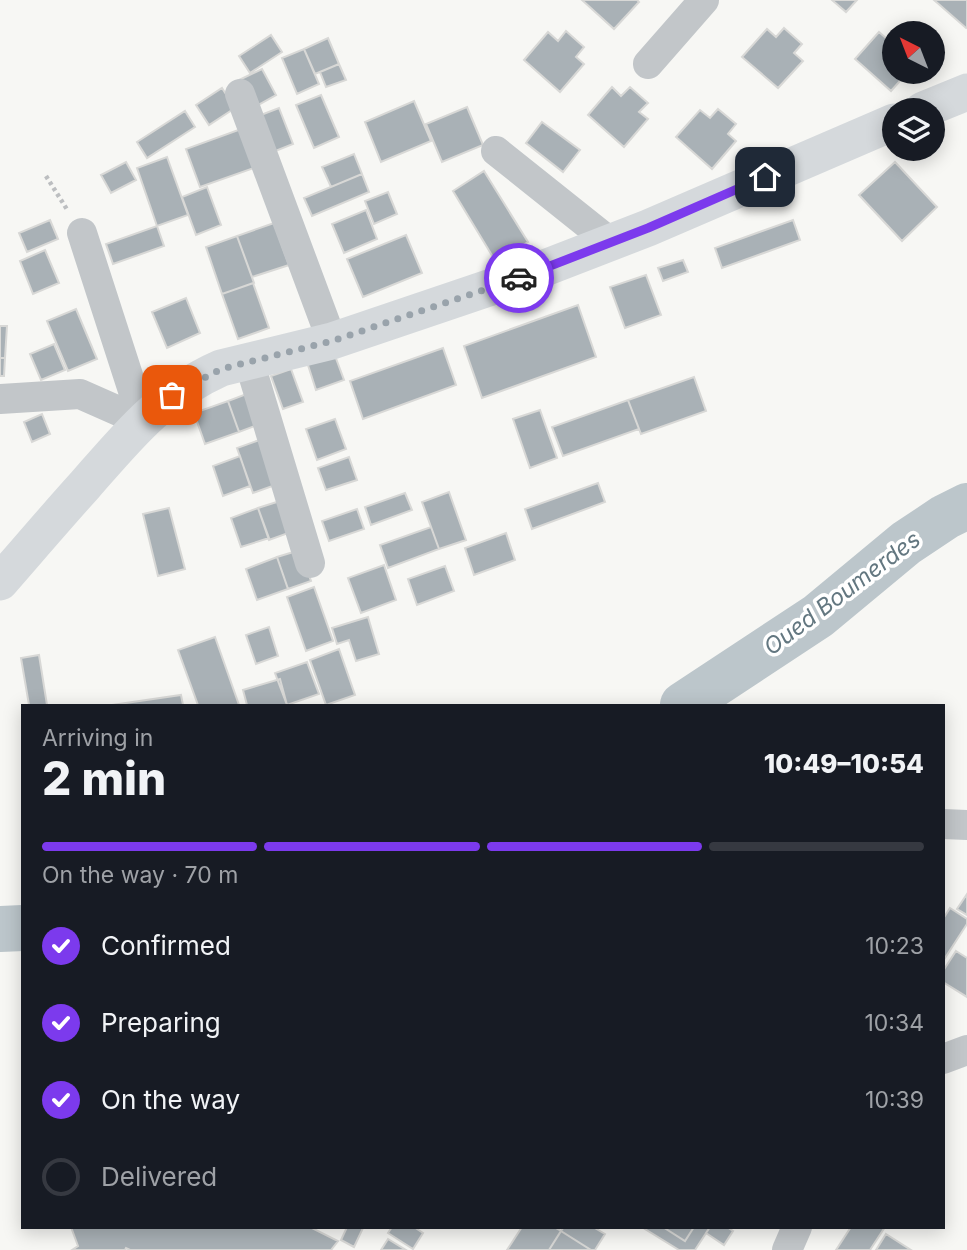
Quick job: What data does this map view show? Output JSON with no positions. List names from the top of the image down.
{
  "water": ["Oued Boumerdes"],
  "north": "top left",
  "page": {
    "heading": ["2 min", "Arriving in", "10:49–10:54"],
    "bar": "On the way · 70 m",
    "list": [
      ["Confirmed", "10:23"],
      ["Preparing", "10:34"],
      ["On the way", "10:39"],
      "Delivered"
    ]
  }
}
